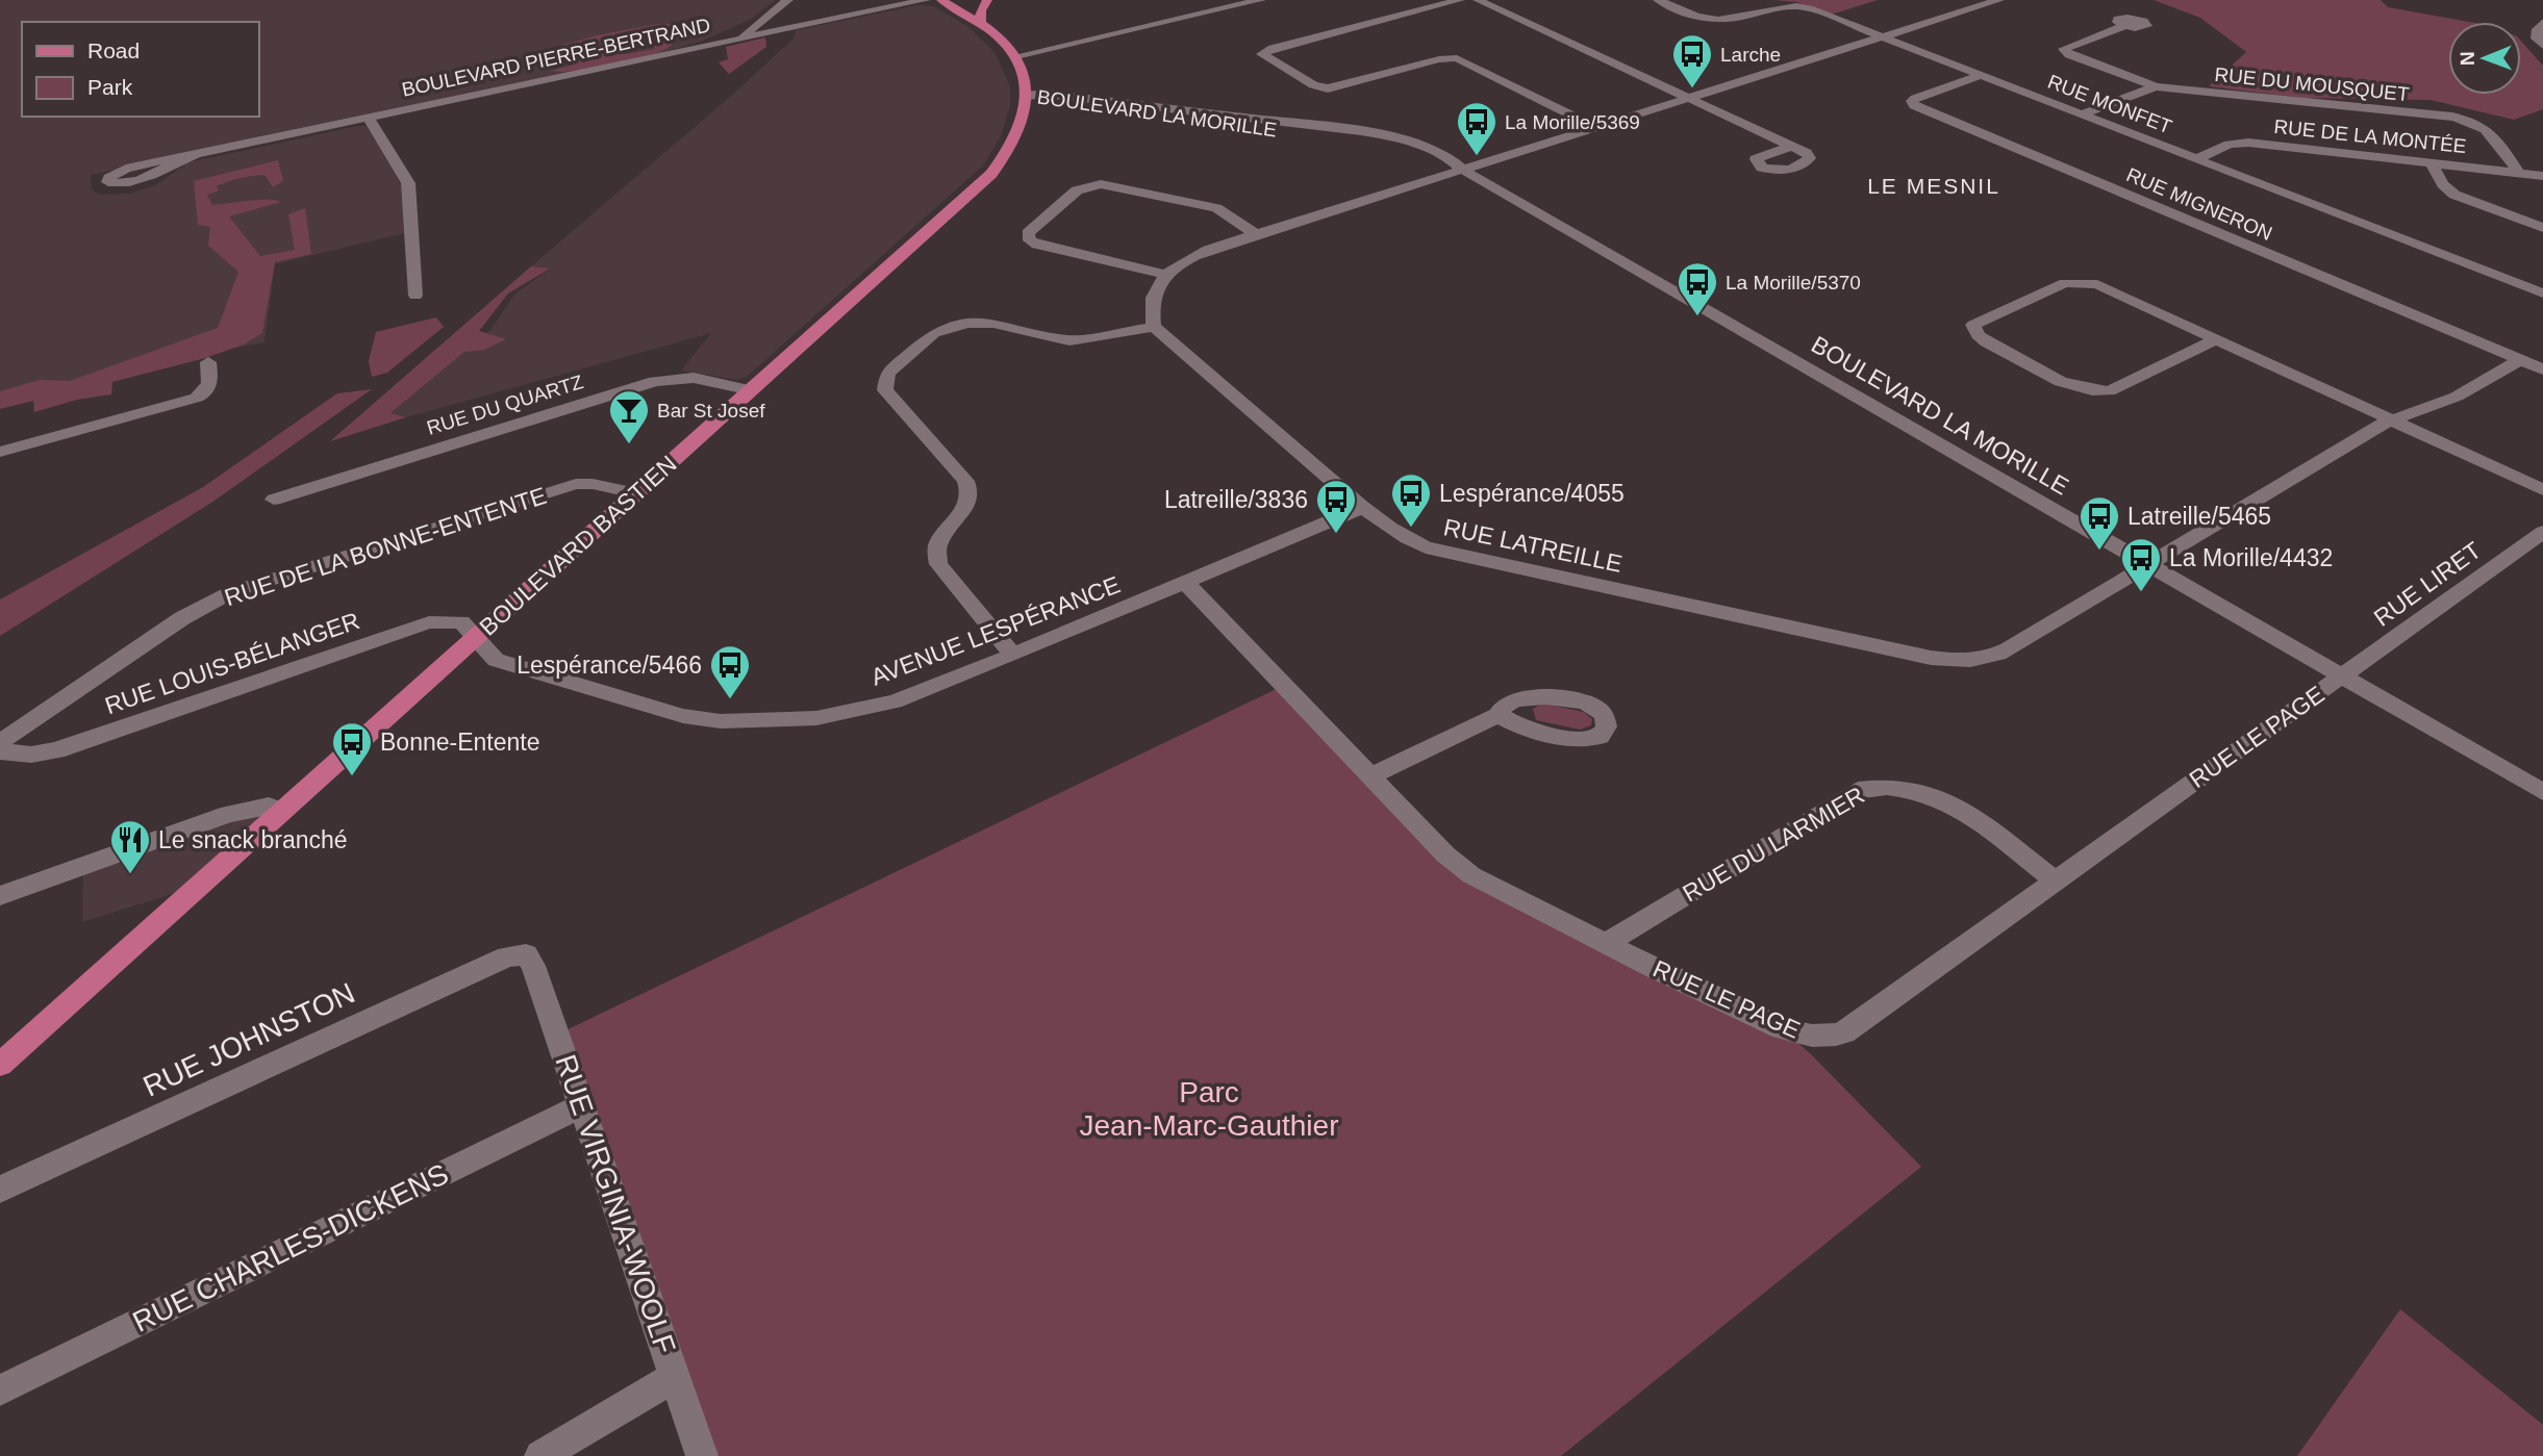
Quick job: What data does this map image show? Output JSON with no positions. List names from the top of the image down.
{
  "streets": {
    "main road": ["BOULEVARD BASTIEN"],
    "street": [
      "BOULEVARD PIERRE-BERTRAND",
      "RUE DU MOUSQUET",
      "RUE MONFET",
      "BOULEVARD LA MORILLE",
      "RUE DE LA MONTÉE",
      "RUE MIGNERON",
      "RUE DU QUARTZ",
      "RUE LATREILLE",
      "RUE DE LA BONNE-ENTENTE",
      "RUE LIRET",
      "AVENUE LESPÉRANCE",
      "RUE LOUIS-BÉLANGER",
      "RUE LE PAGE",
      "RUE DU LARMIER",
      "RUE JOHNSTON",
      "RUE VIRGINIA-WOOLF",
      "RUE CHARLES-DICKENS"
    ]
  },
  "crossings": [
    ["RUE DU MOUSQUET", "RUE MONFET"],
    ["RUE DU MOUSQUET", "RUE DE LA MONTÉE"],
    ["RUE MONFET", "RUE DE LA MONTÉE"],
    ["RUE MONFET", "RUE MIGNERON"],
    ["BOULEVARD LA MORILLE", "BOULEVARD BASTIEN"],
    ["BOULEVARD LA MORILLE", "RUE LATREILLE"],
    ["BOULEVARD LA MORILLE", "RUE LIRET"],
    ["BOULEVARD LA MORILLE", "RUE LE PAGE"],
    ["RUE MIGNERON", "RUE LATREILLE"],
    ["RUE DU QUARTZ", "BOULEVARD BASTIEN"],
    ["BOULEVARD BASTIEN", "RUE DE LA BONNE-ENTENTE"],
    ["BOULEVARD BASTIEN", "AVENUE LESPÉRANCE"],
    ["BOULEVARD BASTIEN", "RUE LOUIS-BÉLANGER"],
    ["RUE LATREILLE", "AVENUE LESPÉRANCE"],
    ["RUE LIRET", "RUE LE PAGE"],
    ["AVENUE LESPÉRANCE", "RUE LOUIS-BÉLANGER"],
    ["AVENUE LESPÉRANCE", "RUE LE PAGE"],
    ["RUE LE PAGE", "RUE DU LARMIER"],
    ["RUE JOHNSTON", "RUE VIRGINIA-WOOLF"],
    ["RUE VIRGINIA-WOOLF", "RUE CHARLES-DICKENS"]
  ],
  "districts": ["LE MESNIL"],
  "parks": ["Parc Jean-Marc-Gauthier"],
  "places": {
    "bus stop": [
      "Larche",
      "La Morille/5369",
      "La Morille/5370",
      "Lespérance/4055",
      "Latreille/3836",
      "Latreille/5465",
      "La Morille/4432",
      "Lespérance/5466",
      "Bonne-Entente"
    ],
    "bar": ["Bar St Josef"],
    "restaurant": ["Le snack branché"]
  },
  "legend": ["Road", "Park"],
  "north": "left"
}
